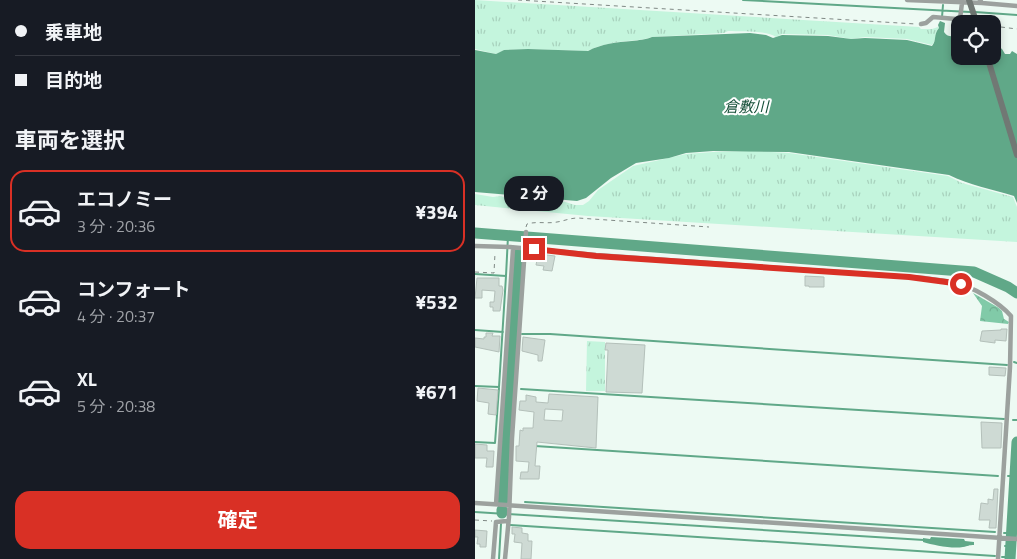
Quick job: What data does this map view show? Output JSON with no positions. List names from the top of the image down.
{
  "water": ["倉敷川"],
  "page": {
    "banner": ["乗車地", "目的地"],
    "heading": "車両を選択",
    "list": [
      {
        "name": "エコノミー",
        "note": "3 分 · 20:36",
        "value": "¥394"
      },
      {
        "name": "コンフォート",
        "note": "4 分 · 20:37",
        "value": "¥532"
      },
      {
        "name": "XL",
        "note": "5 分 · 20:38",
        "value": "¥671"
      }
    ],
    "bubble": "2 分",
    "buttons": "確定"
  }
}
